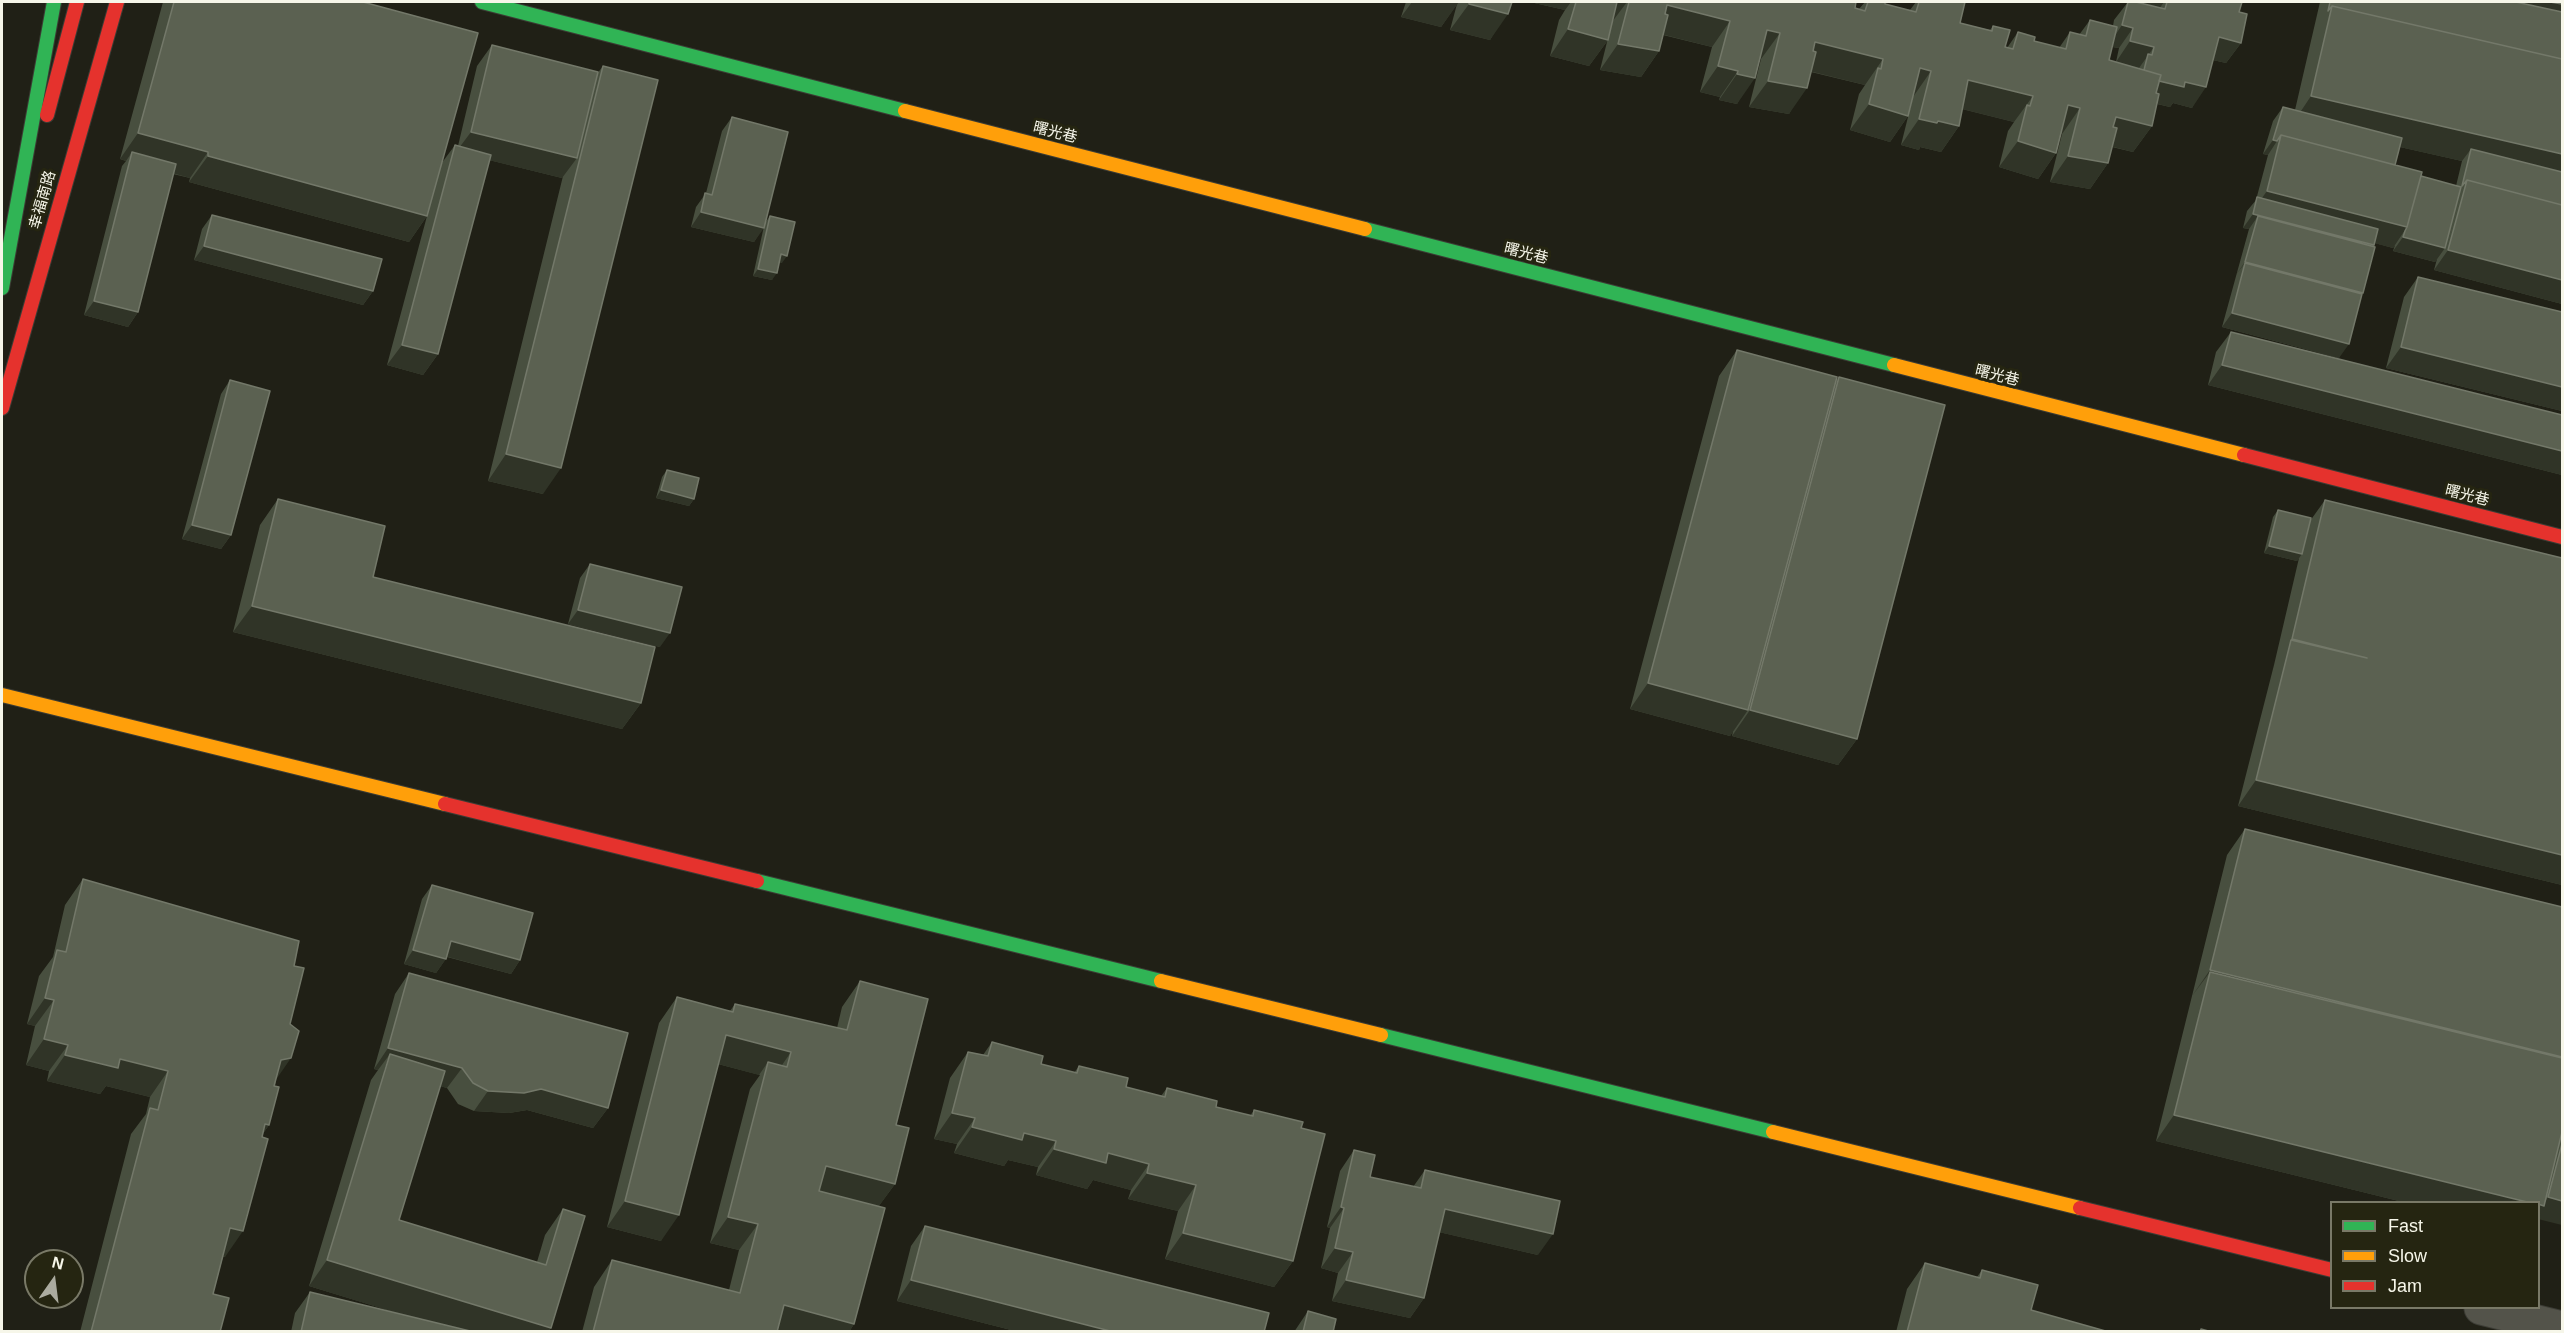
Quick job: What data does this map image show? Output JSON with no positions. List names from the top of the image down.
{
  "streets": {
    "main road": ["曙光巷", "幸福南路"]
  },
  "legend": ["Fast", "Slow", "Jam"],
  "north": "top"
}
